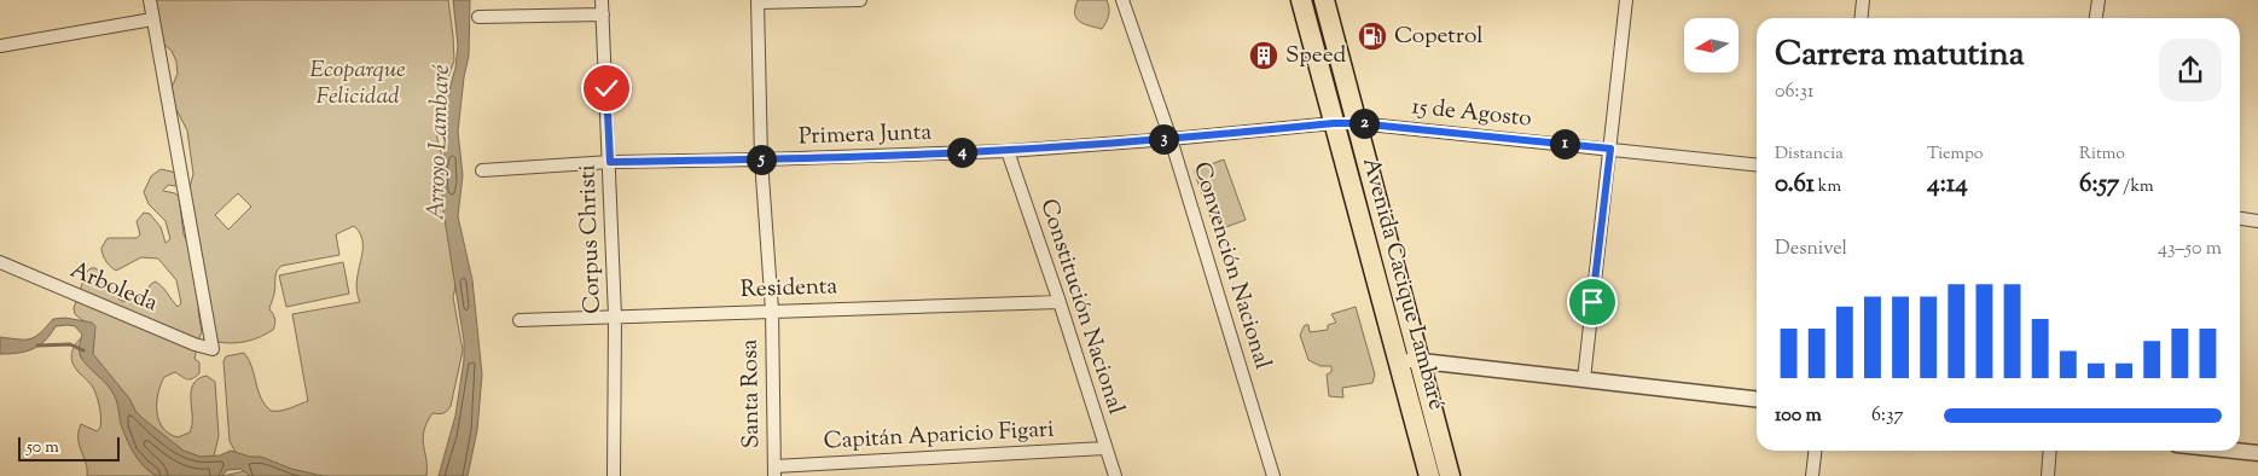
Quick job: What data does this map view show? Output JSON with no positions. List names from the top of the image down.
{
  "streets": {
    "main road": ["Avenida Cacique Lambaré"],
    "street": [
      "15 de Agosto",
      "Primera Junta",
      "Corpus Christi",
      "Convención Nacional",
      "Arboleda",
      "Residenta",
      "Constitución Nacional",
      "Santa Rosa",
      "Capitán Aparicio Figari"
    ]
  },
  "crossings": [
    ["15 de Agosto", "Primera Junta"],
    ["15 de Agosto", "Avenida Cacique Lambaré"],
    ["Primera Junta", "Corpus Christi"],
    ["Primera Junta", "Convención Nacional"],
    ["Primera Junta", "Avenida Cacique Lambaré"],
    ["Primera Junta", "Constitución Nacional"],
    ["Primera Junta", "Santa Rosa"],
    ["Corpus Christi", "Residenta"],
    ["Residenta", "Constitución Nacional"],
    ["Residenta", "Santa Rosa"],
    ["Constitución Nacional", "Capitán Aparicio Figari"],
    ["Santa Rosa", "Capitán Aparicio Figari"]
  ],
  "water": ["Arroyo Lambaré"],
  "parks": ["Ecoparque Felicidad"],
  "places": {
    "fuel station": ["Copetrol"],
    "building": ["Speed"]
  },
  "scale_bar": "50 m",
  "north": "left",
  "page": {
    "heading": ["Carrera matutina", "06:31"],
    "pins": [
      "2",
      "3",
      "1",
      "4",
      "5"
    ],
    "stats": [
      ["Distancia", "0.61 km"],
      ["Tiempo", "4:14"],
      ["Ritmo", "6:57 /km"]
    ],
    "chart": ["Desnivel", "43–50 m"],
    "list": [
      {
        "name": "100 m",
        "note": "6:37"
      }
    ],
    "scale": "50 m"
  }
}
